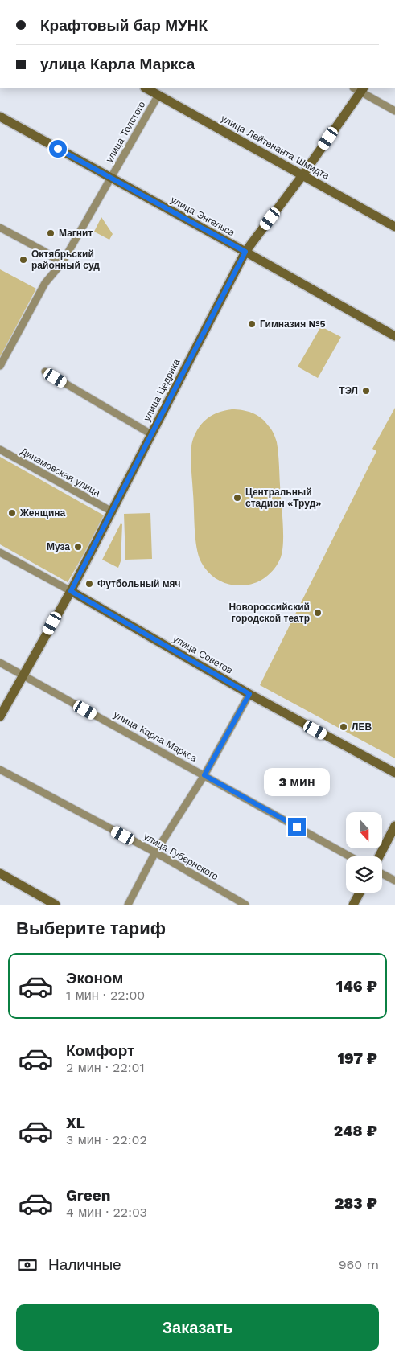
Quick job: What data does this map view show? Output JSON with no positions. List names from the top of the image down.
{
  "streets": {
    "street": [
      "улица Толстого",
      "улица Лейтенанта Шмидта",
      "улица Энгельса",
      "улица Цедрика",
      "Динамовская улица",
      "улица Советов",
      "улица Карла Маркса",
      "улица Губернского"
    ]
  },
  "crossings": [
    ["улица Толстого", "улица Лейтенанта Шмидта"],
    ["улица Толстого", "улица Энгельса"],
    ["улица Лейтенанта Шмидта", "улица Цедрика"],
    ["улица Энгельса", "улица Цедрика"],
    ["улица Цедрика", "Динамовская улица"],
    ["улица Цедрика", "улица Советов"],
    ["улица Цедрика", "улица Карла Маркса"]
  ],
  "places": [
    "Магнит",
    "Октябрьский районный суд",
    "Гимназия №5",
    "ТЭЛ",
    "Центральный стадион «Труд»",
    "Женщина",
    "Муза",
    "Футбольный мяч",
    "Новороссийский городской театр",
    "ЛЕВ"
  ],
  "north": "bottom",
  "page": {
    "banner": ["Крафтовый бар МУНК", "улица Карла Маркса"],
    "bubble": "3 мин",
    "heading": "Выберите тариф",
    "list": [
      {
        "name": "Эконом",
        "note": "1 мин · 22:00",
        "value": "146 ₽"
      },
      {
        "name": "Комфорт",
        "note": "2 мин · 22:01",
        "value": "197 ₽"
      },
      {
        "name": "XL",
        "note": "3 мин · 22:02",
        "value": "248 ₽"
      },
      {
        "name": "Green",
        "note": "4 мин · 22:03",
        "value": "283 ₽"
      }
    ],
    "pay": ["Наличные", "960 m"],
    "buttons": "Заказать"
  }
}
